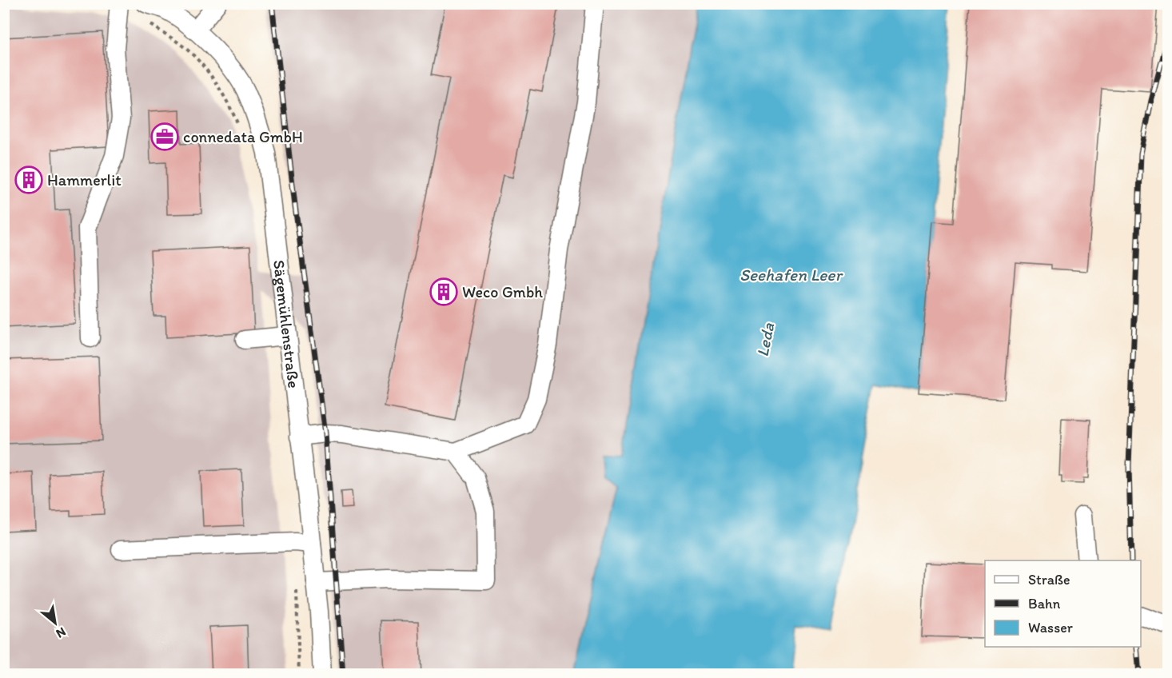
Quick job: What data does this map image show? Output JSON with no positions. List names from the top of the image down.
{
  "streets": {
    "street": ["Sägemühlenstraße"]
  },
  "water": ["Seehafen Leer", "Leda"],
  "places": {
    "office": ["connedata GmbH"],
    "building": ["Hammerlit", "Weco Gmbh"]
  },
  "legend": ["Straße", "Bahn", "Wasser"],
  "north": "bottom right"
}
